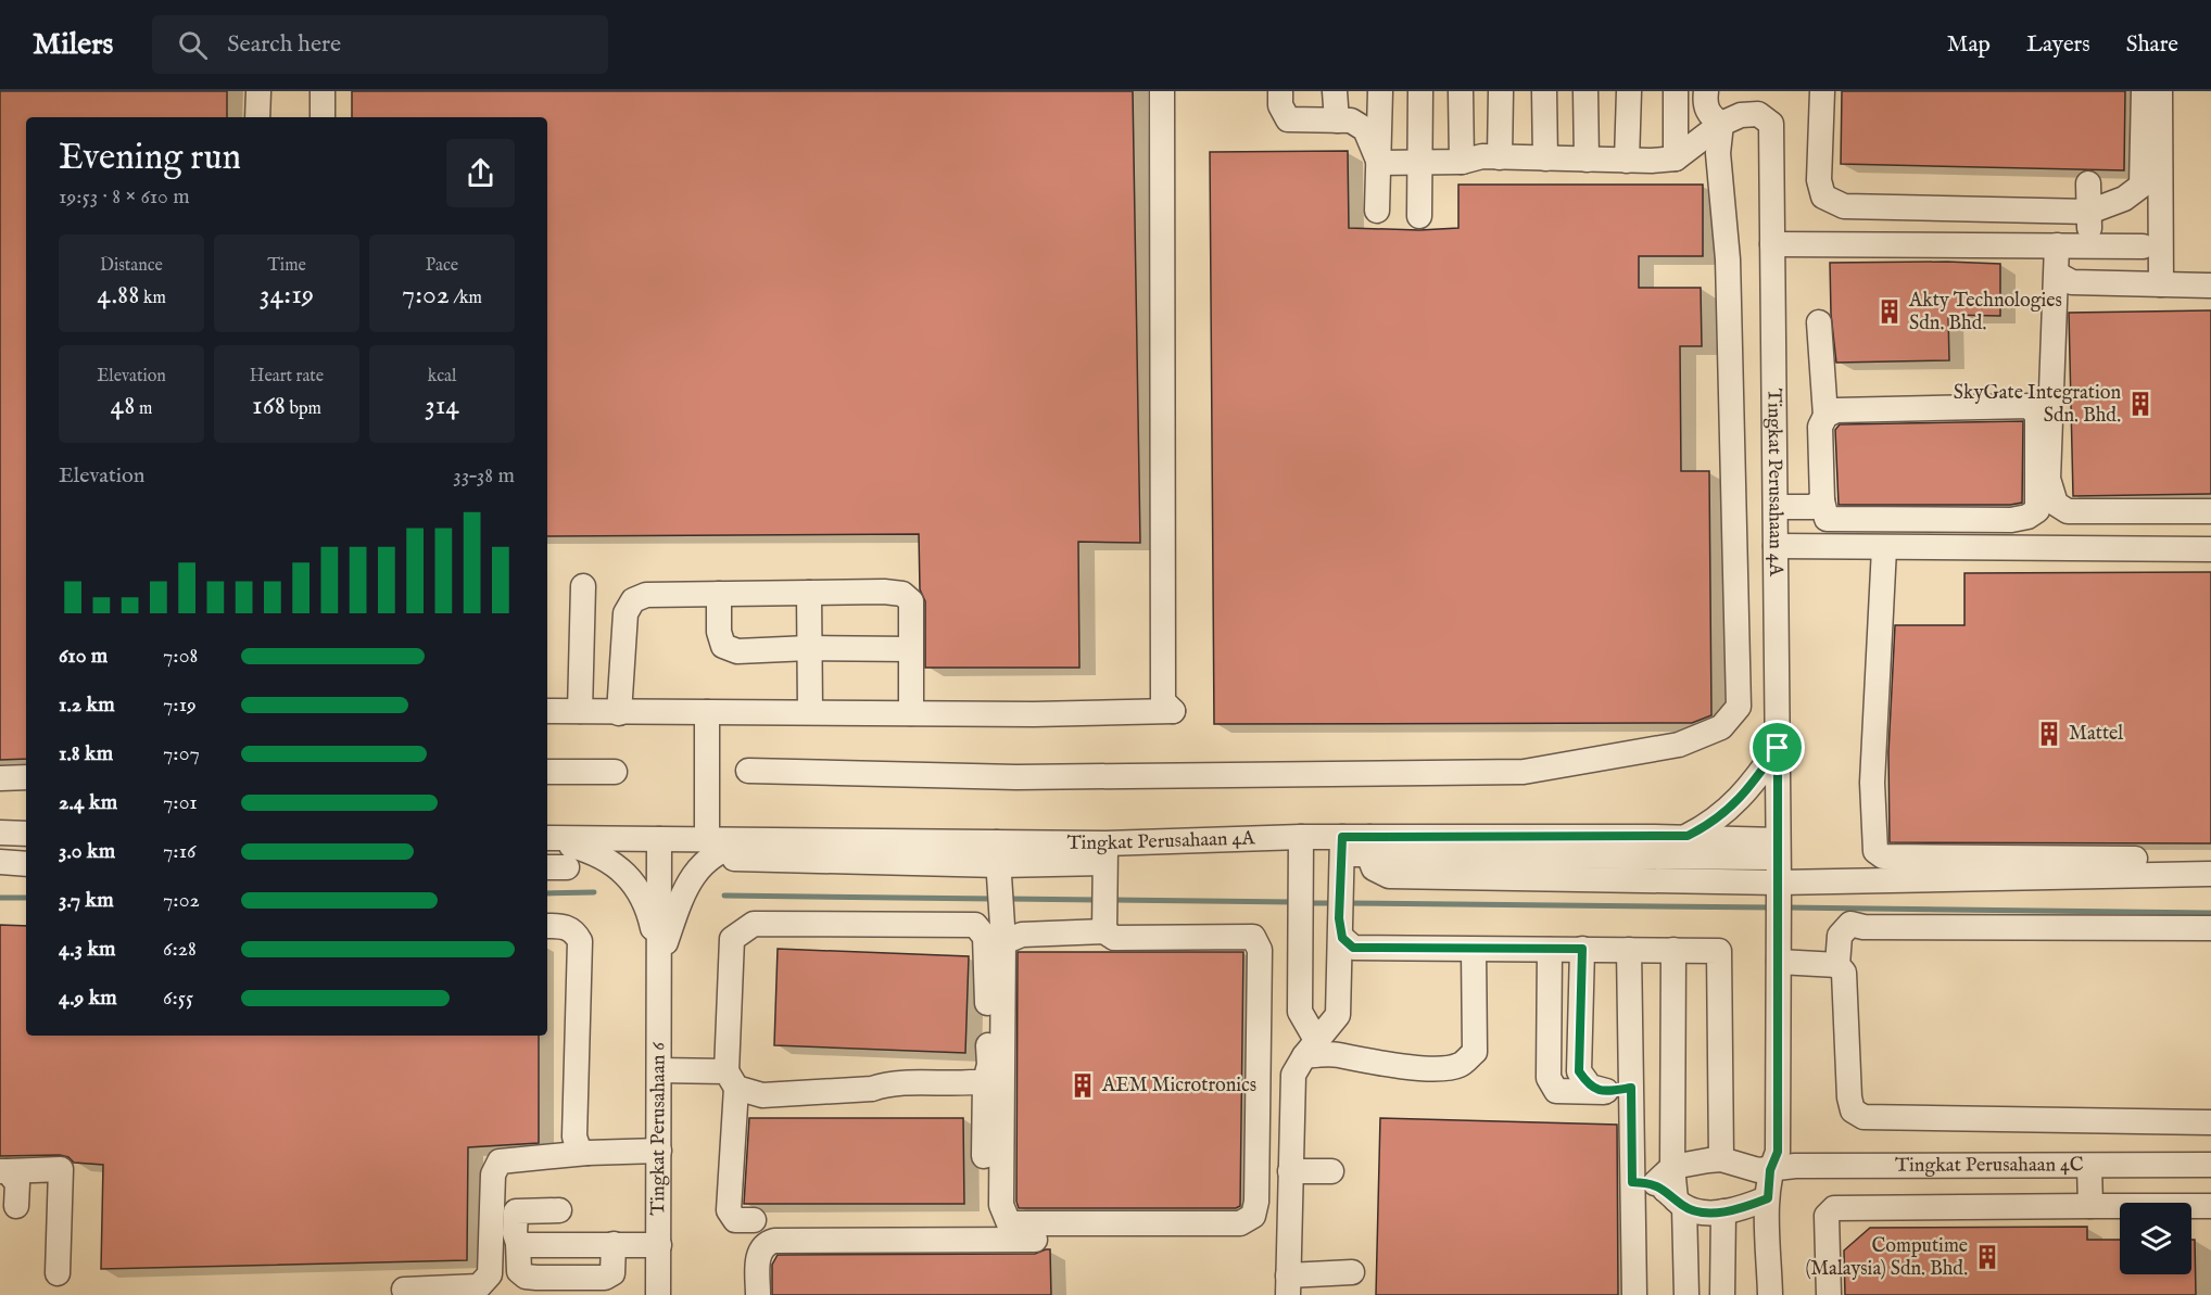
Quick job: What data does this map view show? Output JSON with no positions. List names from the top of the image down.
{
  "streets": {
    "street": ["Tingkat Perusahaan 4A", "Tingkat Perusahaan 6", "Tingkat Perusahaan 4C"]
  },
  "crossings": [
    ["Tingkat Perusahaan 4A", "Tingkat Perusahaan 6"],
    ["Tingkat Perusahaan 4A", "Tingkat Perusahaan 4C"]
  ],
  "places": {
    "building": [
      "Akty Technologies Sdn. Bhd.",
      "SkyGate Integration Sdn. Bhd.",
      "Mattel",
      "AEM Microtronics",
      "Computime (Malaysia) Sdn. Bhd."
    ]
  },
  "page": {
    "header": "Milers",
    "search": "Search here",
    "nav": ["Map", "Layers", "Share"],
    "heading": ["Evening run", "19:53 · 8 × 610 m"],
    "stats": [
      ["Distance", "4.88 km"],
      ["Time", "34:19"],
      ["Pace", "7:02 /km"],
      ["Elevation", "48 m"],
      ["Heart rate", "168 bpm"],
      ["kcal", "314"]
    ],
    "chart": ["Elevation", "33–38 m"],
    "list": [
      {
        "name": "610 m",
        "note": "7:08"
      },
      {
        "name": "1.2 km",
        "note": "7:19"
      },
      {
        "name": "1.8 km",
        "note": "7:07"
      },
      {
        "name": "2.4 km",
        "note": "7:01"
      },
      {
        "name": "3.0 km",
        "note": "7:16"
      },
      {
        "name": "3.7 km",
        "note": "7:02"
      },
      {
        "name": "4.3 km",
        "note": "6:28"
      },
      {
        "name": "4.9 km",
        "note": "6:55"
      }
    ]
  }
}
